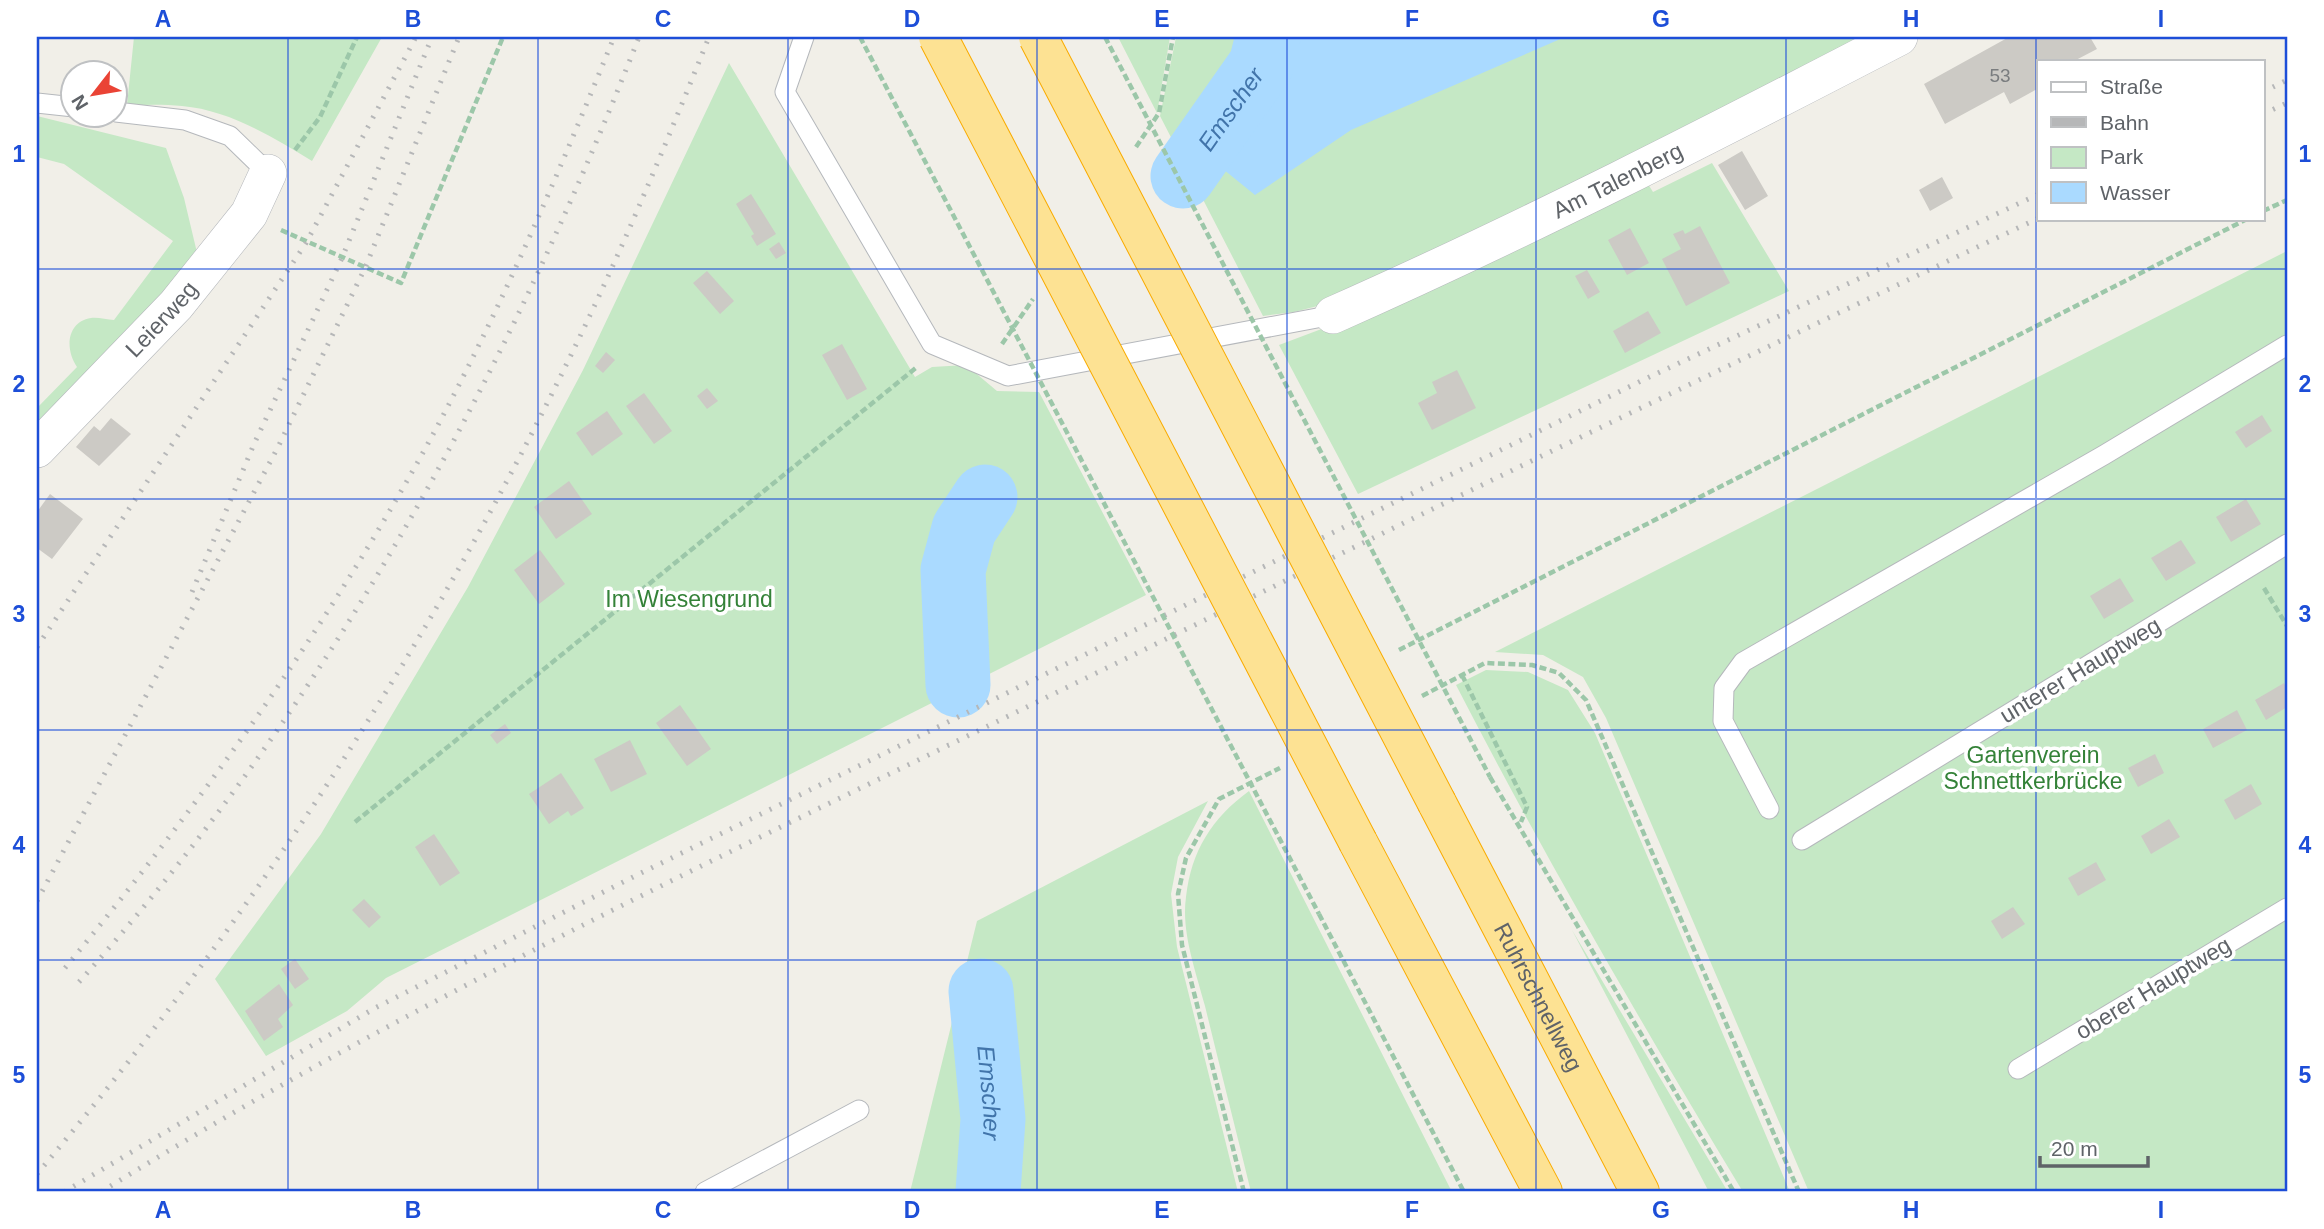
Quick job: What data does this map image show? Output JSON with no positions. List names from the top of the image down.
{
  "streets": {
    "highway": ["Ruhrschnellweg"],
    "street": ["Am Talenberg", "Leierweg"],
    "lane": ["unterer Hauptweg", "oberer Hauptweg"]
  },
  "water": ["Emscher"],
  "parks": ["Im Wiesengrund", "Gartenverein Schnettkerbrücke"],
  "house_numbers": ["53"],
  "legend": [
    "Straße",
    "Bahn",
    "Park",
    "Wasser"
  ],
  "scale_bar": "20 m",
  "north": "bottom left",
  "grid": {
    "columns": [
      "A",
      "B",
      "C",
      "D",
      "E",
      "F",
      "G",
      "H",
      "I"
    ],
    "rows": [
      "1",
      "2",
      "3",
      "4",
      "5"
    ]
  }
}
